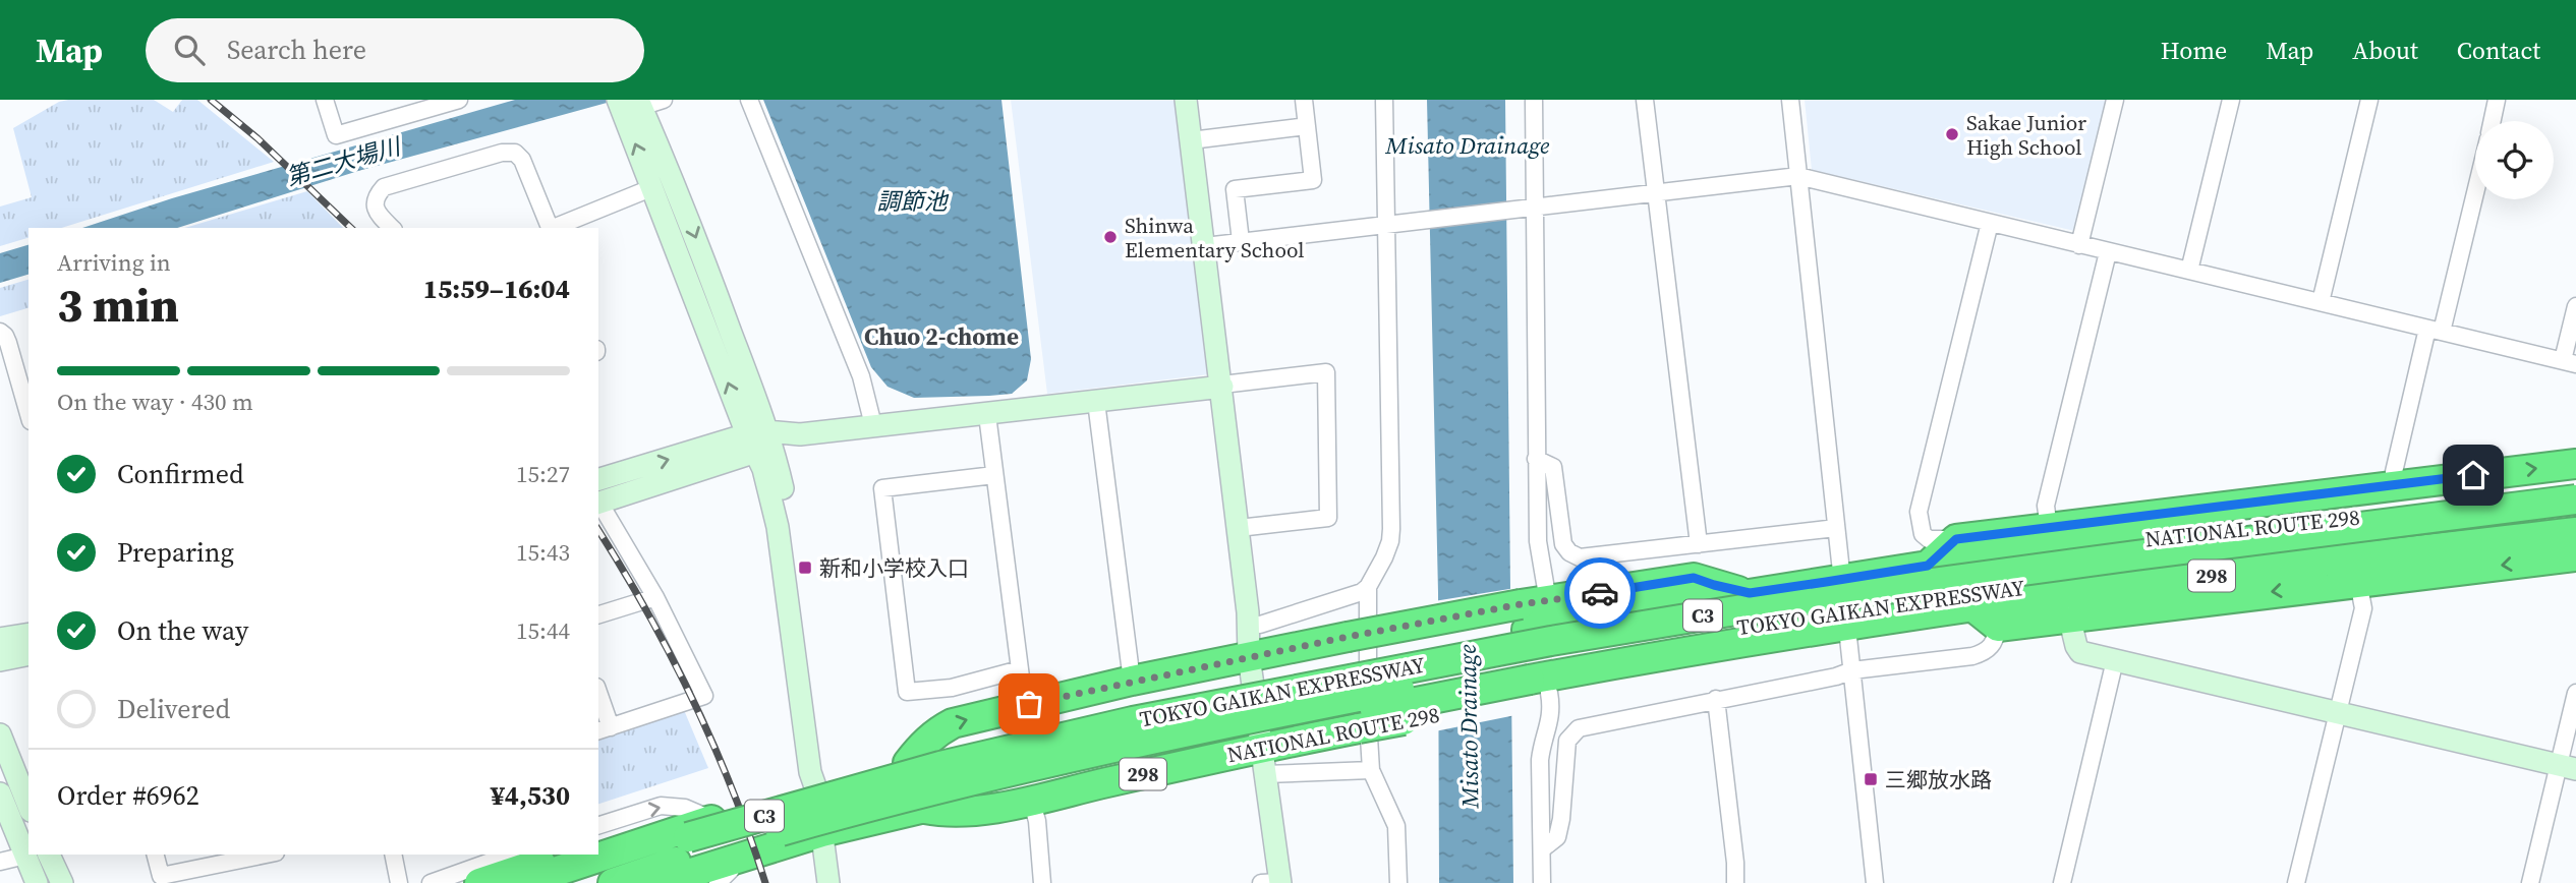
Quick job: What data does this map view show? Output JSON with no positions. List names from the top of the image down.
{
  "streets": {
    "highway": [
      "NATIONAL ROUTE 298",
      "298",
      "TOKYO GAIKAN EXPRESSWAY",
      "C3"
    ]
  },
  "crossings": [
    ["NATIONAL ROUTE 298", "298"]
  ],
  "districts": ["Chuo 2-chome"],
  "water": ["Misato Drainage", "第二大場川", "調節池"],
  "places": {
    "other": ["Sakae Junior High School", "Shinwa Elementary School"],
    "transit": ["新和小学校入口", "三郷放水路"]
  },
  "page": {
    "header": "Map",
    "search": "Search here",
    "nav": [
      "Home",
      "Map",
      "About",
      "Contact"
    ],
    "heading": ["3 min", "Arriving in", "15:59–16:04"],
    "panel": ["Order #6962", "¥4,530"],
    "bar": "On the way · 430 m",
    "list": [
      ["Confirmed", "15:27"],
      ["Preparing", "15:43"],
      ["On the way", "15:44"],
      "Delivered"
    ]
  }
}
